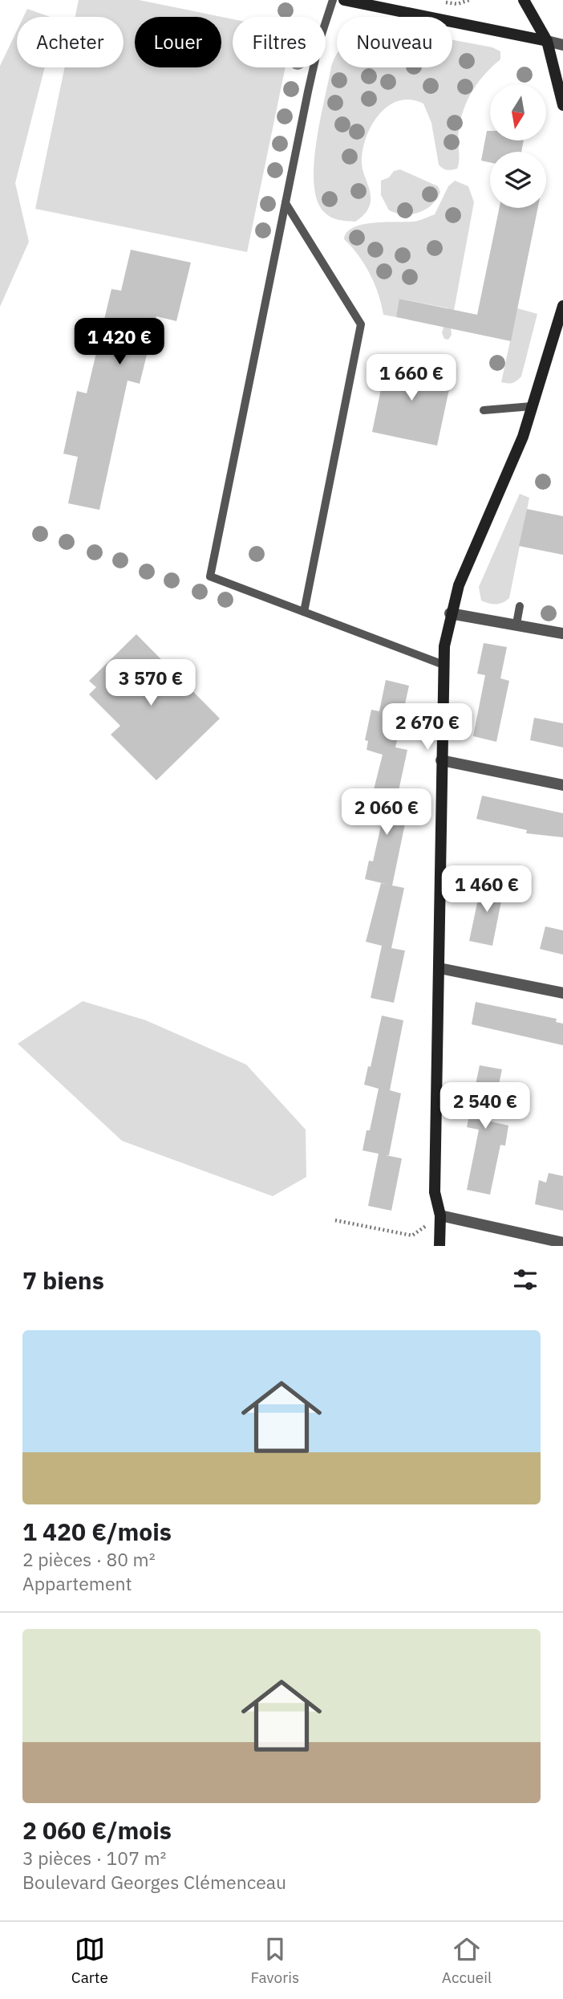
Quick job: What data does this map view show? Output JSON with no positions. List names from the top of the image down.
{
  "north": "bottom",
  "page": {
    "chip": [
      "Acheter",
      "Louer",
      "Filtres",
      "Nouveau"
    ],
    "price": [
      "1 420 €",
      "1 660 €",
      "3 570 €",
      "2 670 €",
      "2 060 €",
      "1 460 €",
      "2 540 €"
    ],
    "heading": "7 biens",
    "list": [
      {
        "name": "1 420 €/mois",
        "note": "2 pièces · 80 m² · Appartement"
      },
      {
        "name": "2 060 €/mois",
        "note": "3 pièces · 107 m² · Boulevard Georges Clémenceau"
      }
    ],
    "tabs": ["Carte", "Favoris", "Accueil"]
  }
}
